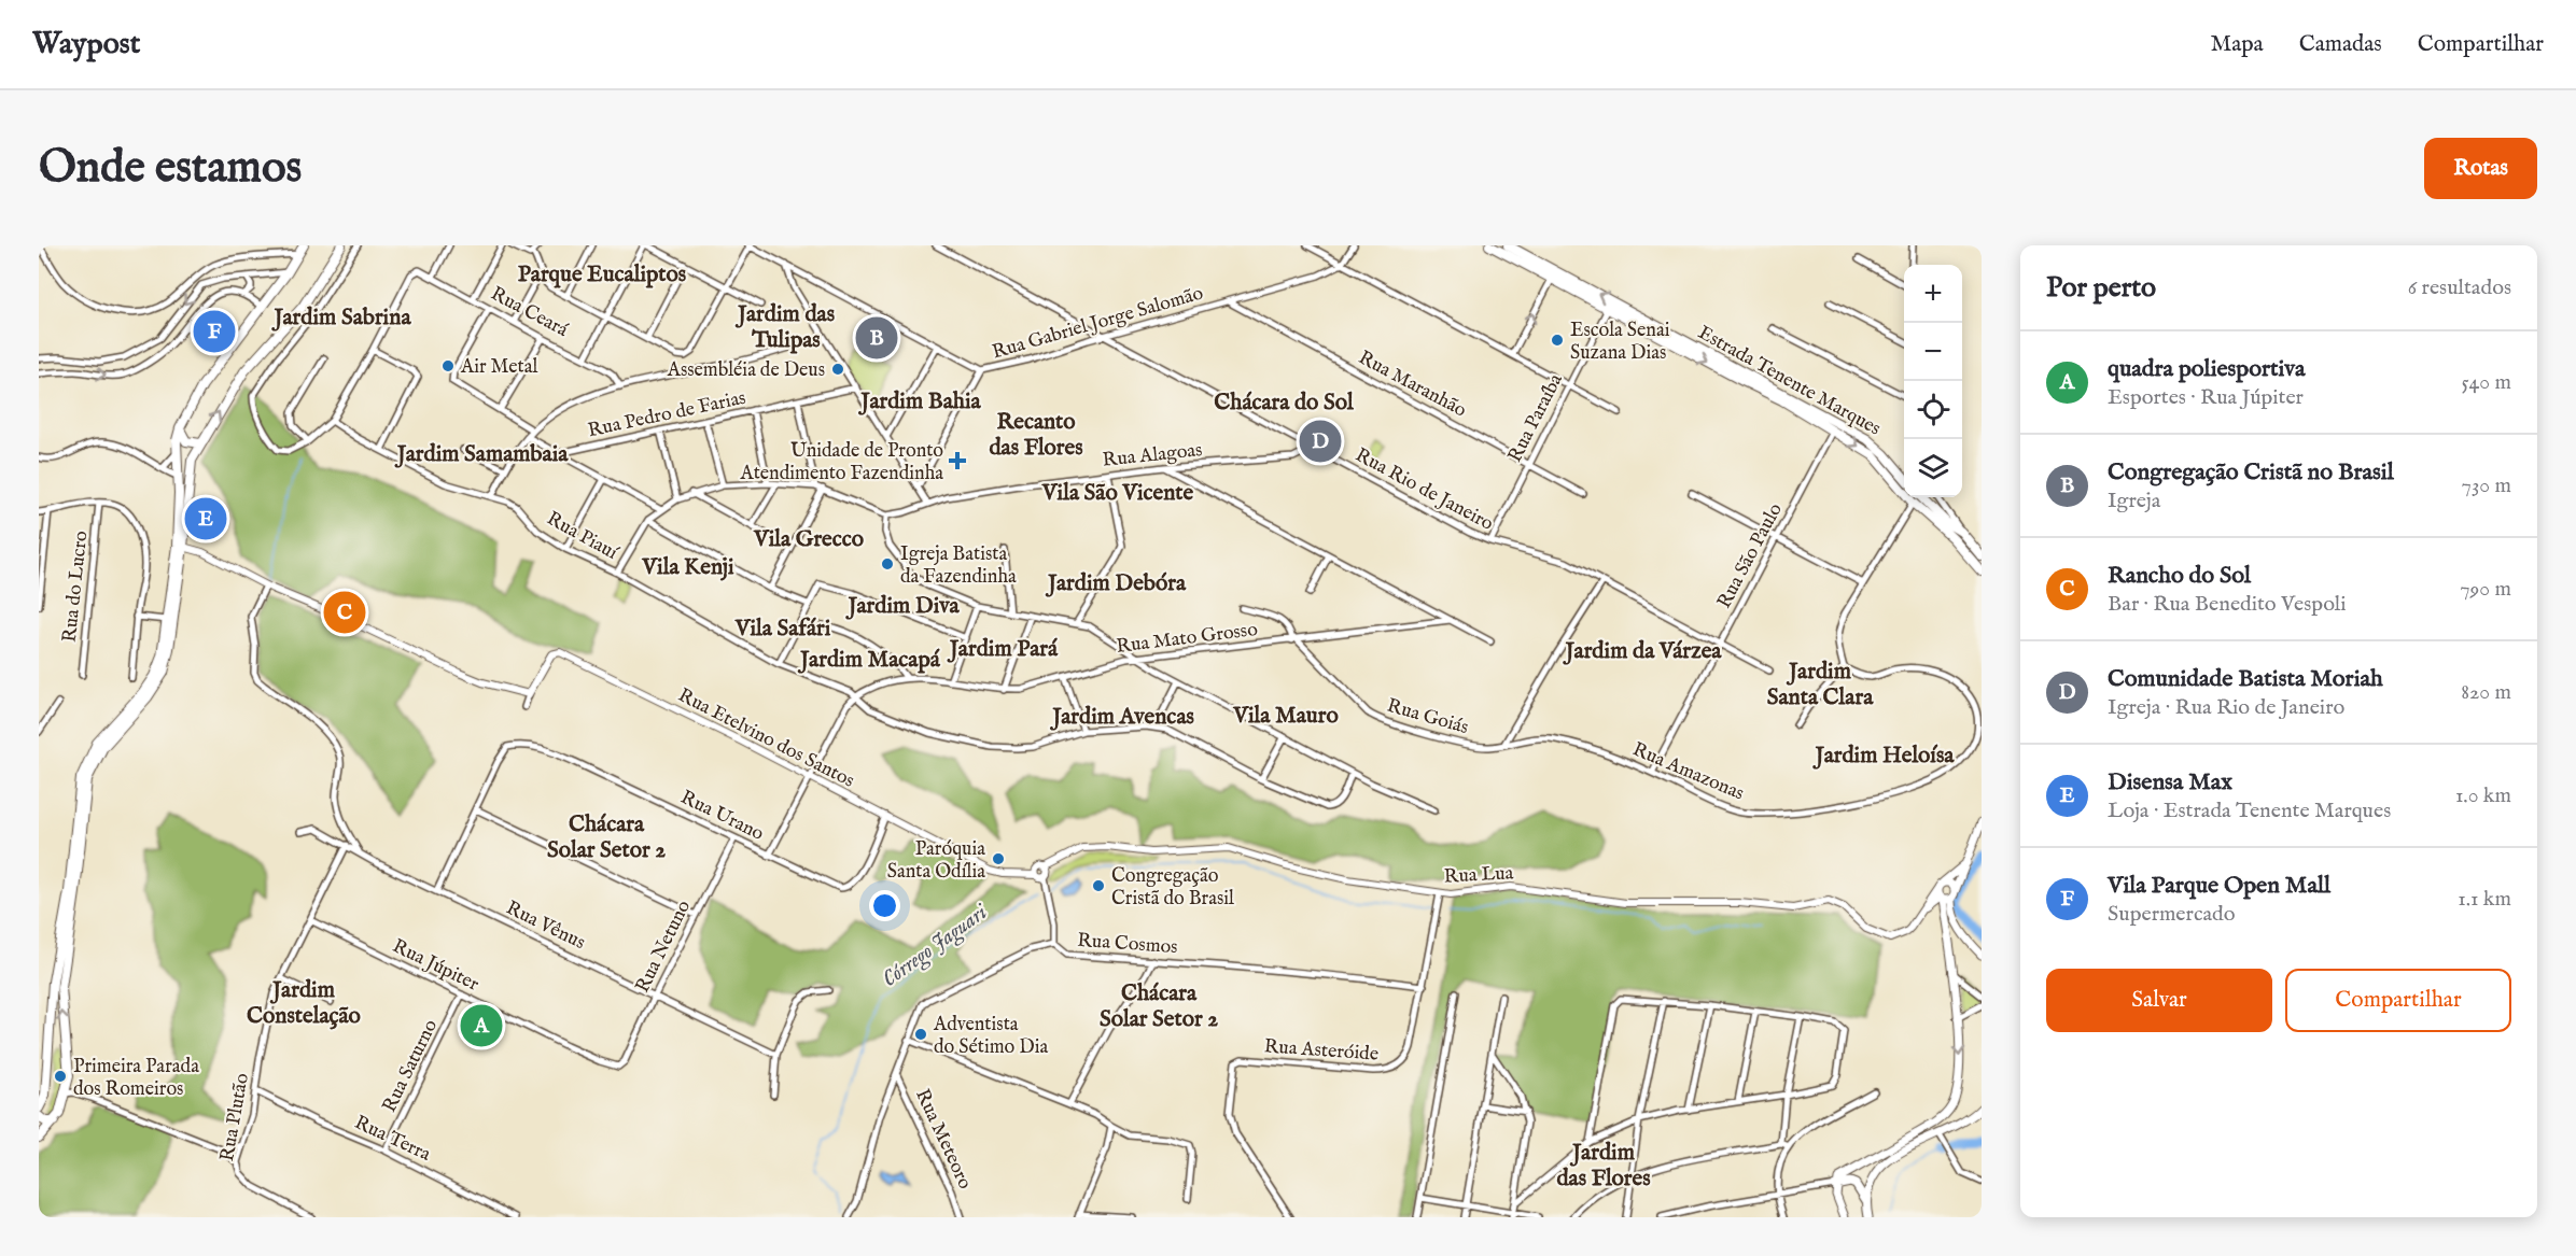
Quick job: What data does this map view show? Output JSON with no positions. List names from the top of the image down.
{
  "streets": {
    "main road": ["Estrada Tenente Marques"],
    "street": [
      "Rua Ceará",
      "Rua Gabriel Jorge Salomão",
      "Rua Maranhão",
      "Rua Pedro de Farias",
      "Rua Paraíba",
      "Rua Alagoas",
      "Rua Rio de Janeiro",
      "Rua Piauí",
      "Rua São Paulo",
      "Rua do Lucro",
      "Rua Mato Grosso",
      "Rua Goiás",
      "Rua Etelvino dos Santos",
      "Rua Amazonas",
      "Rua Urano",
      "Rua Lua",
      "Rua Vênus",
      "Rua Cosmos",
      "Rua Netuno",
      "Rua Júpiter",
      "Rua Asteróide",
      "Rua Saturno",
      "Rua Plutão",
      "Rua Terra",
      "Rua Meteoro"
    ]
  },
  "crossings": [
    ["Rua Gabriel Jorge Salomão", "Rua Maranhão"],
    ["Rua Gabriel Jorge Salomão", "Rua Rio de Janeiro"],
    ["Estrada Tenente Marques", "Rua Paraíba"],
    ["Estrada Tenente Marques", "Rua São Paulo"],
    ["Rua Maranhão", "Rua Paraíba"],
    ["Rua Paraíba", "Rua Rio de Janeiro"],
    ["Rua Alagoas", "Rua Rio de Janeiro"],
    ["Rua Rio de Janeiro", "Rua São Paulo"],
    ["Rua Piauí", "Rua Mato Grosso"],
    ["Rua São Paulo", "Rua Amazonas"],
    ["Rua Mato Grosso", "Rua Goiás"],
    ["Rua Goiás", "Rua Amazonas"],
    ["Rua Etelvino dos Santos", "Rua Urano"],
    ["Rua Etelvino dos Santos", "Rua Lua"],
    ["Rua Urano", "Rua Netuno"],
    ["Rua Lua", "Rua Asteróide"],
    ["Rua Vênus", "Rua Netuno"],
    ["Rua Vênus", "Rua Plutão"],
    ["Rua Cosmos", "Rua Asteróide"],
    ["Rua Cosmos", "Rua Meteoro"],
    ["Rua Netuno", "Rua Júpiter"],
    ["Rua Júpiter", "Rua Saturno"],
    ["Rua Júpiter", "Rua Plutão"],
    ["Rua Saturno", "Rua Terra"],
    ["Rua Plutão", "Rua Terra"]
  ],
  "districts": [
    "Parque Eucaliptos",
    "Jardim das Tulipas",
    "Jardim Sabrina",
    "Jardim Bahia",
    "Chácara do Sol",
    "Recanto das Flores",
    "Jardim Samambaia",
    "Vila São Vicente",
    "Vila Grecco",
    "Vila Kenji",
    "Jardim Debóra",
    "Jardim Diva",
    "Vila Safári",
    "Jardim Pará",
    "Jardim da Várzea",
    "Jardim Macapá",
    "Jardim Santa Clara",
    "Vila Mauro",
    "Jardim Avencas",
    "Jardim Heloísa",
    "Chácara Solar Setor 2",
    "Jardim Constelação",
    "Chácara Solar Setor 2",
    "Jardim das Flores"
  ],
  "water": ["Córrego Jaguari"],
  "places": {
    "other": [
      "Escola Senai Suzana Dias",
      "Air Metal",
      "Assembléia de Deus",
      "Igreja Batista da Fazendinha",
      "Paróquia Santa Odília",
      "Congregação Cristã do Brasil",
      "Adventista do Sétimo Dia",
      "Primeira Parada dos Romeiros"
    ],
    "health": ["Unidade de Pronto Atendimento Fazendinha"]
  },
  "page": {
    "header": "Waypost",
    "nav": ["Mapa", "Camadas", "Compartilhar"],
    "buttons": [
      "Rotas",
      ["Salvar", "Compartilhar"]
    ],
    "title": "Onde estamos",
    "heading": ["Por perto", "6 resultados"],
    "map_buttons": ["+", "−"],
    "pins": [
      "F",
      "B",
      "D",
      "E",
      "C",
      "A"
    ],
    "list": [
      {
        "mark": "A",
        "name": "quadra poliesportiva",
        "note": "Esportes · Rua Júpiter",
        "value": "540 m"
      },
      {
        "mark": "B",
        "name": "Congregação Cristã no Brasil",
        "note": "Igreja",
        "value": "730 m"
      },
      {
        "mark": "C",
        "name": "Rancho do Sol",
        "note": "Bar · Rua Benedito Vespoli",
        "value": "790 m"
      },
      {
        "mark": "D",
        "name": "Comunidade Batista Moriah",
        "note": "Igreja · Rua Rio de Janeiro",
        "value": "820 m"
      },
      {
        "mark": "E",
        "name": "Disensa Max",
        "note": "Loja · Estrada Tenente Marques",
        "value": "1.0 km"
      },
      {
        "mark": "F",
        "name": "Vila Parque Open Mall",
        "note": "Supermercado",
        "value": "1.1 km"
      }
    ]
  }
}
